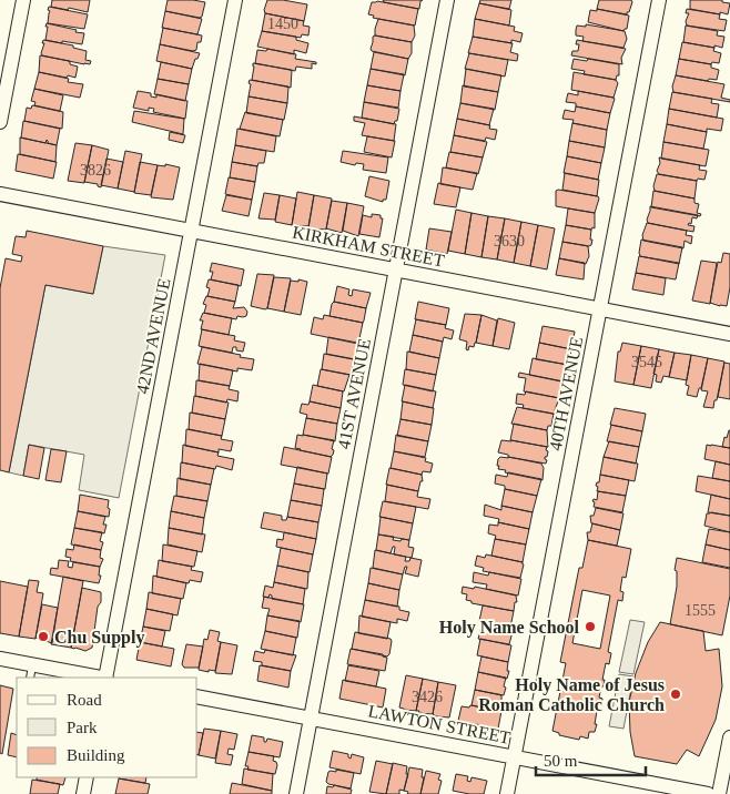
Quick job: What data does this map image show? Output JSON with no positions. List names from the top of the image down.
{
  "streets": {
    "street": [
      "KIRKHAM STREET",
      "42ND AVENUE",
      "41ST AVENUE",
      "40TH AVENUE",
      "LAWTON STREET"
    ]
  },
  "crossings": [
    ["KIRKHAM STREET", "42ND AVENUE"],
    ["KIRKHAM STREET", "41ST AVENUE"],
    ["KIRKHAM STREET", "40TH AVENUE"],
    ["41ST AVENUE", "LAWTON STREET"],
    ["40TH AVENUE", "LAWTON STREET"]
  ],
  "places": ["Holy Name School", "Chu Supply", "Holy Name of Jesus Roman Catholic Church"],
  "house_numbers": [
    "1450",
    "3826",
    "3630",
    "3545",
    "1555",
    "3426"
  ],
  "legend": ["Road", "Park", "Building"],
  "scale_bar": "50 m"
}
